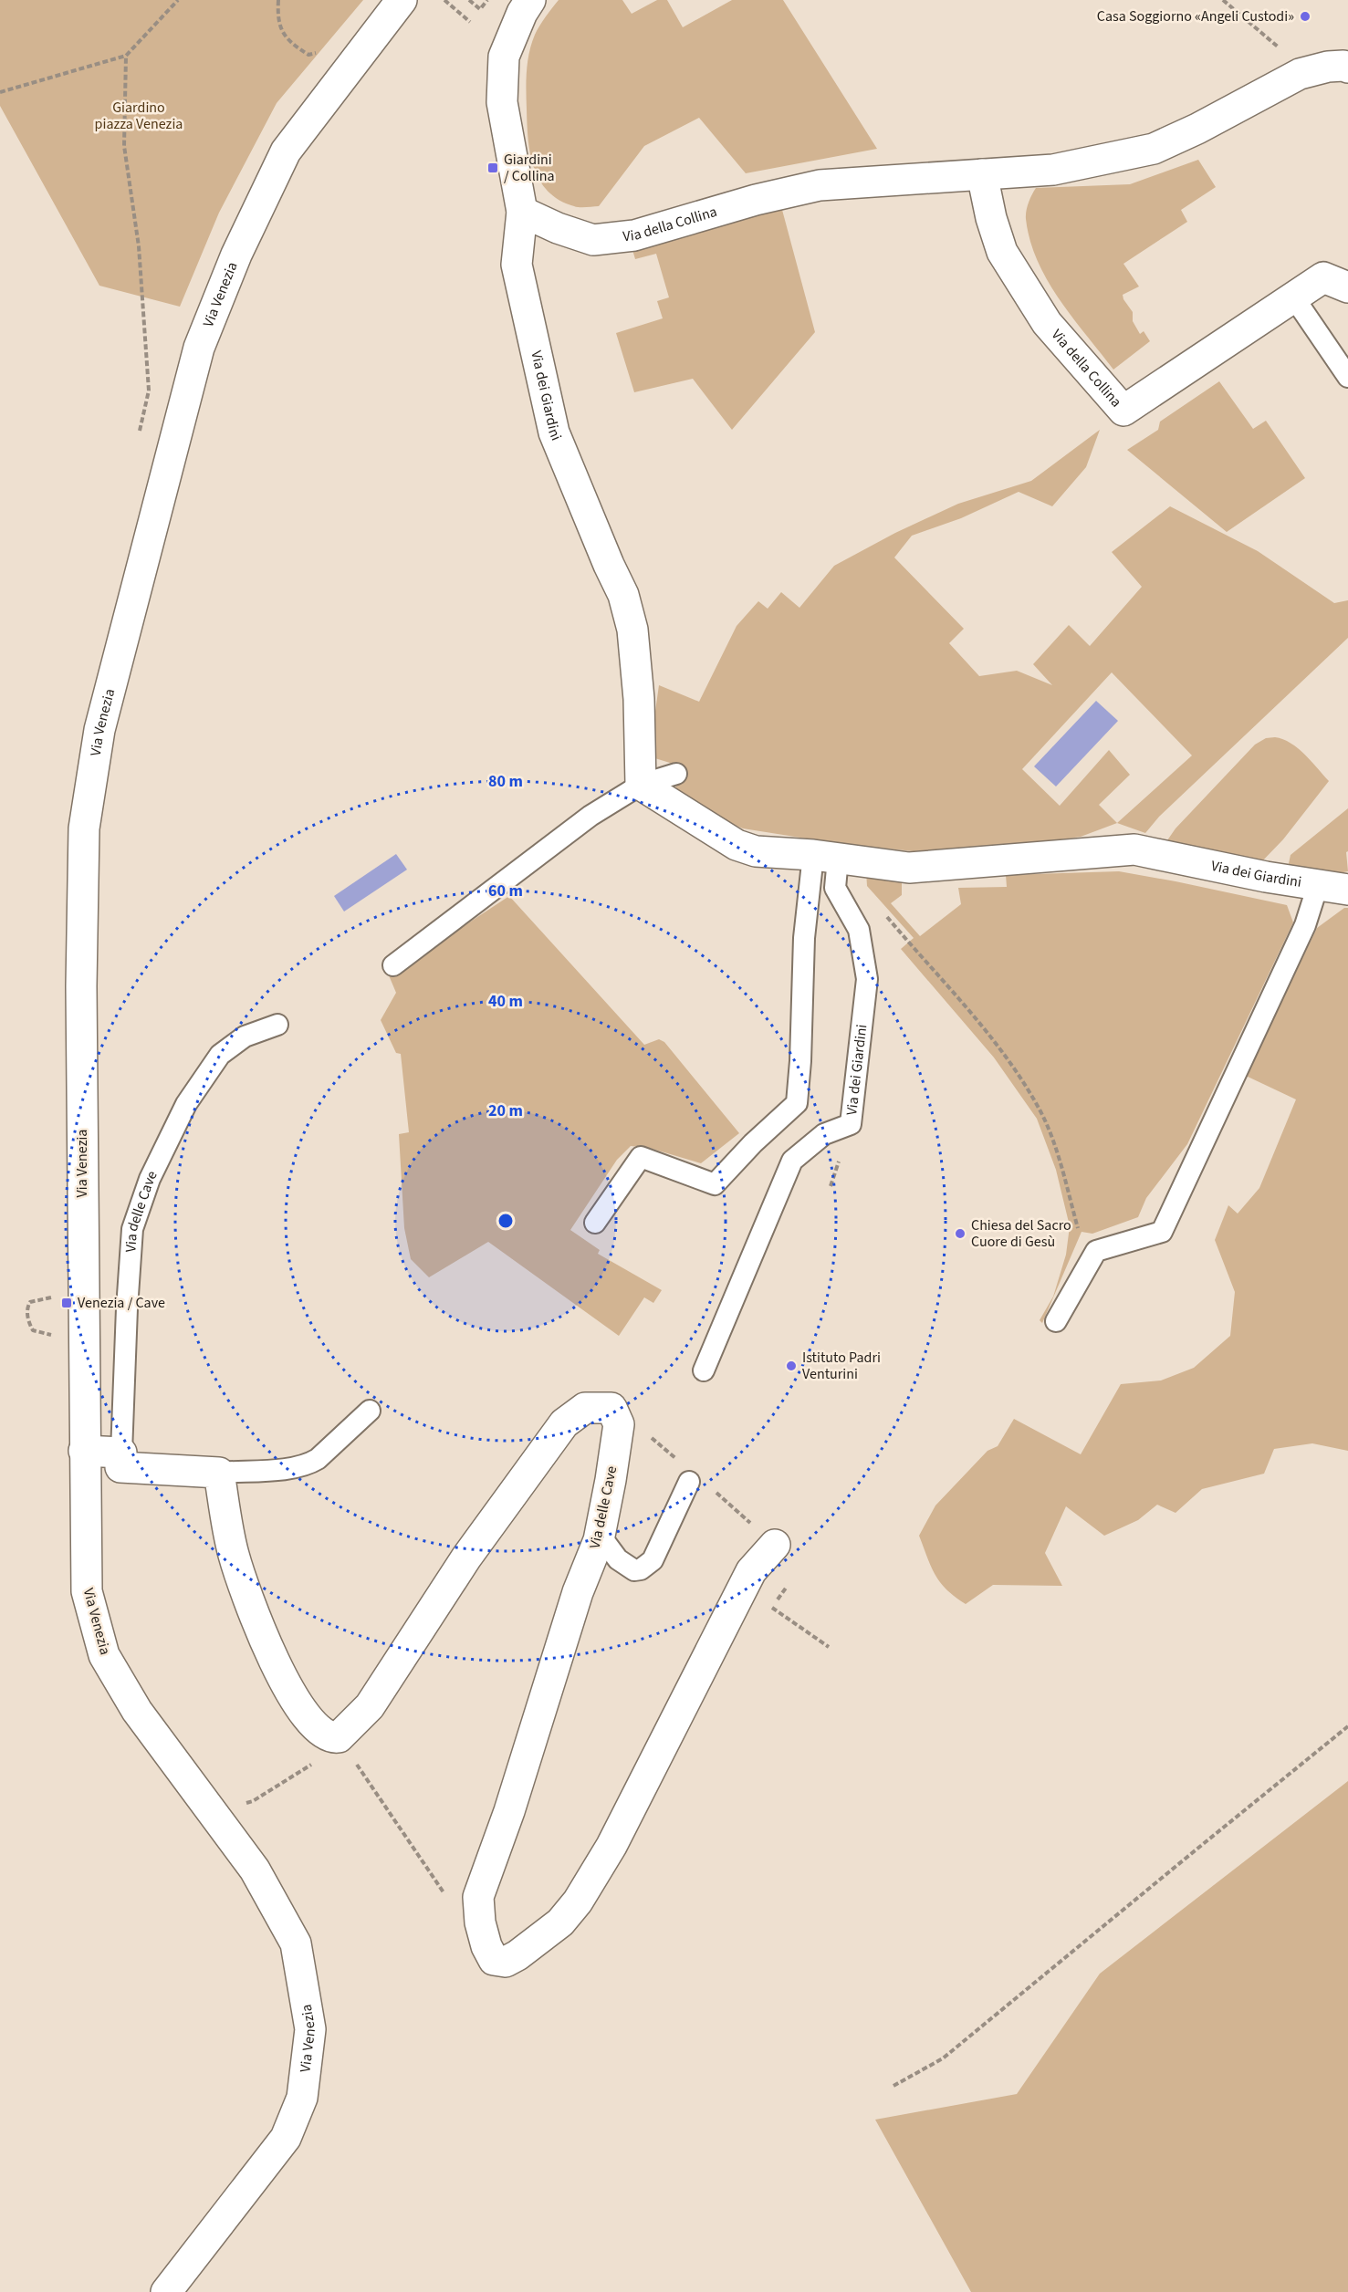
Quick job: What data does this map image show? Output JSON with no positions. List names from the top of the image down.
{
  "streets": {
    "street": [
      "Via della Collina",
      "Via Venezia",
      "Via dei Giardini",
      "Via delle Cave"
    ]
  },
  "crossings": [
    ["Via della Collina", "Via dei Giardini"]
  ],
  "parks": ["Giardino piazza Venezia"],
  "places": {
    "other": ["Casa Soggiorno «Angeli Custodi»", "Chiesa del Sacro Cuore di Gesù", "Istituto Padri Venturini"],
    "transit": ["Giardini / Collina", "Venezia / Cave"]
  },
  "rings": [
    "80 m",
    "60 m",
    "40 m",
    "20 m"
  ]
}
